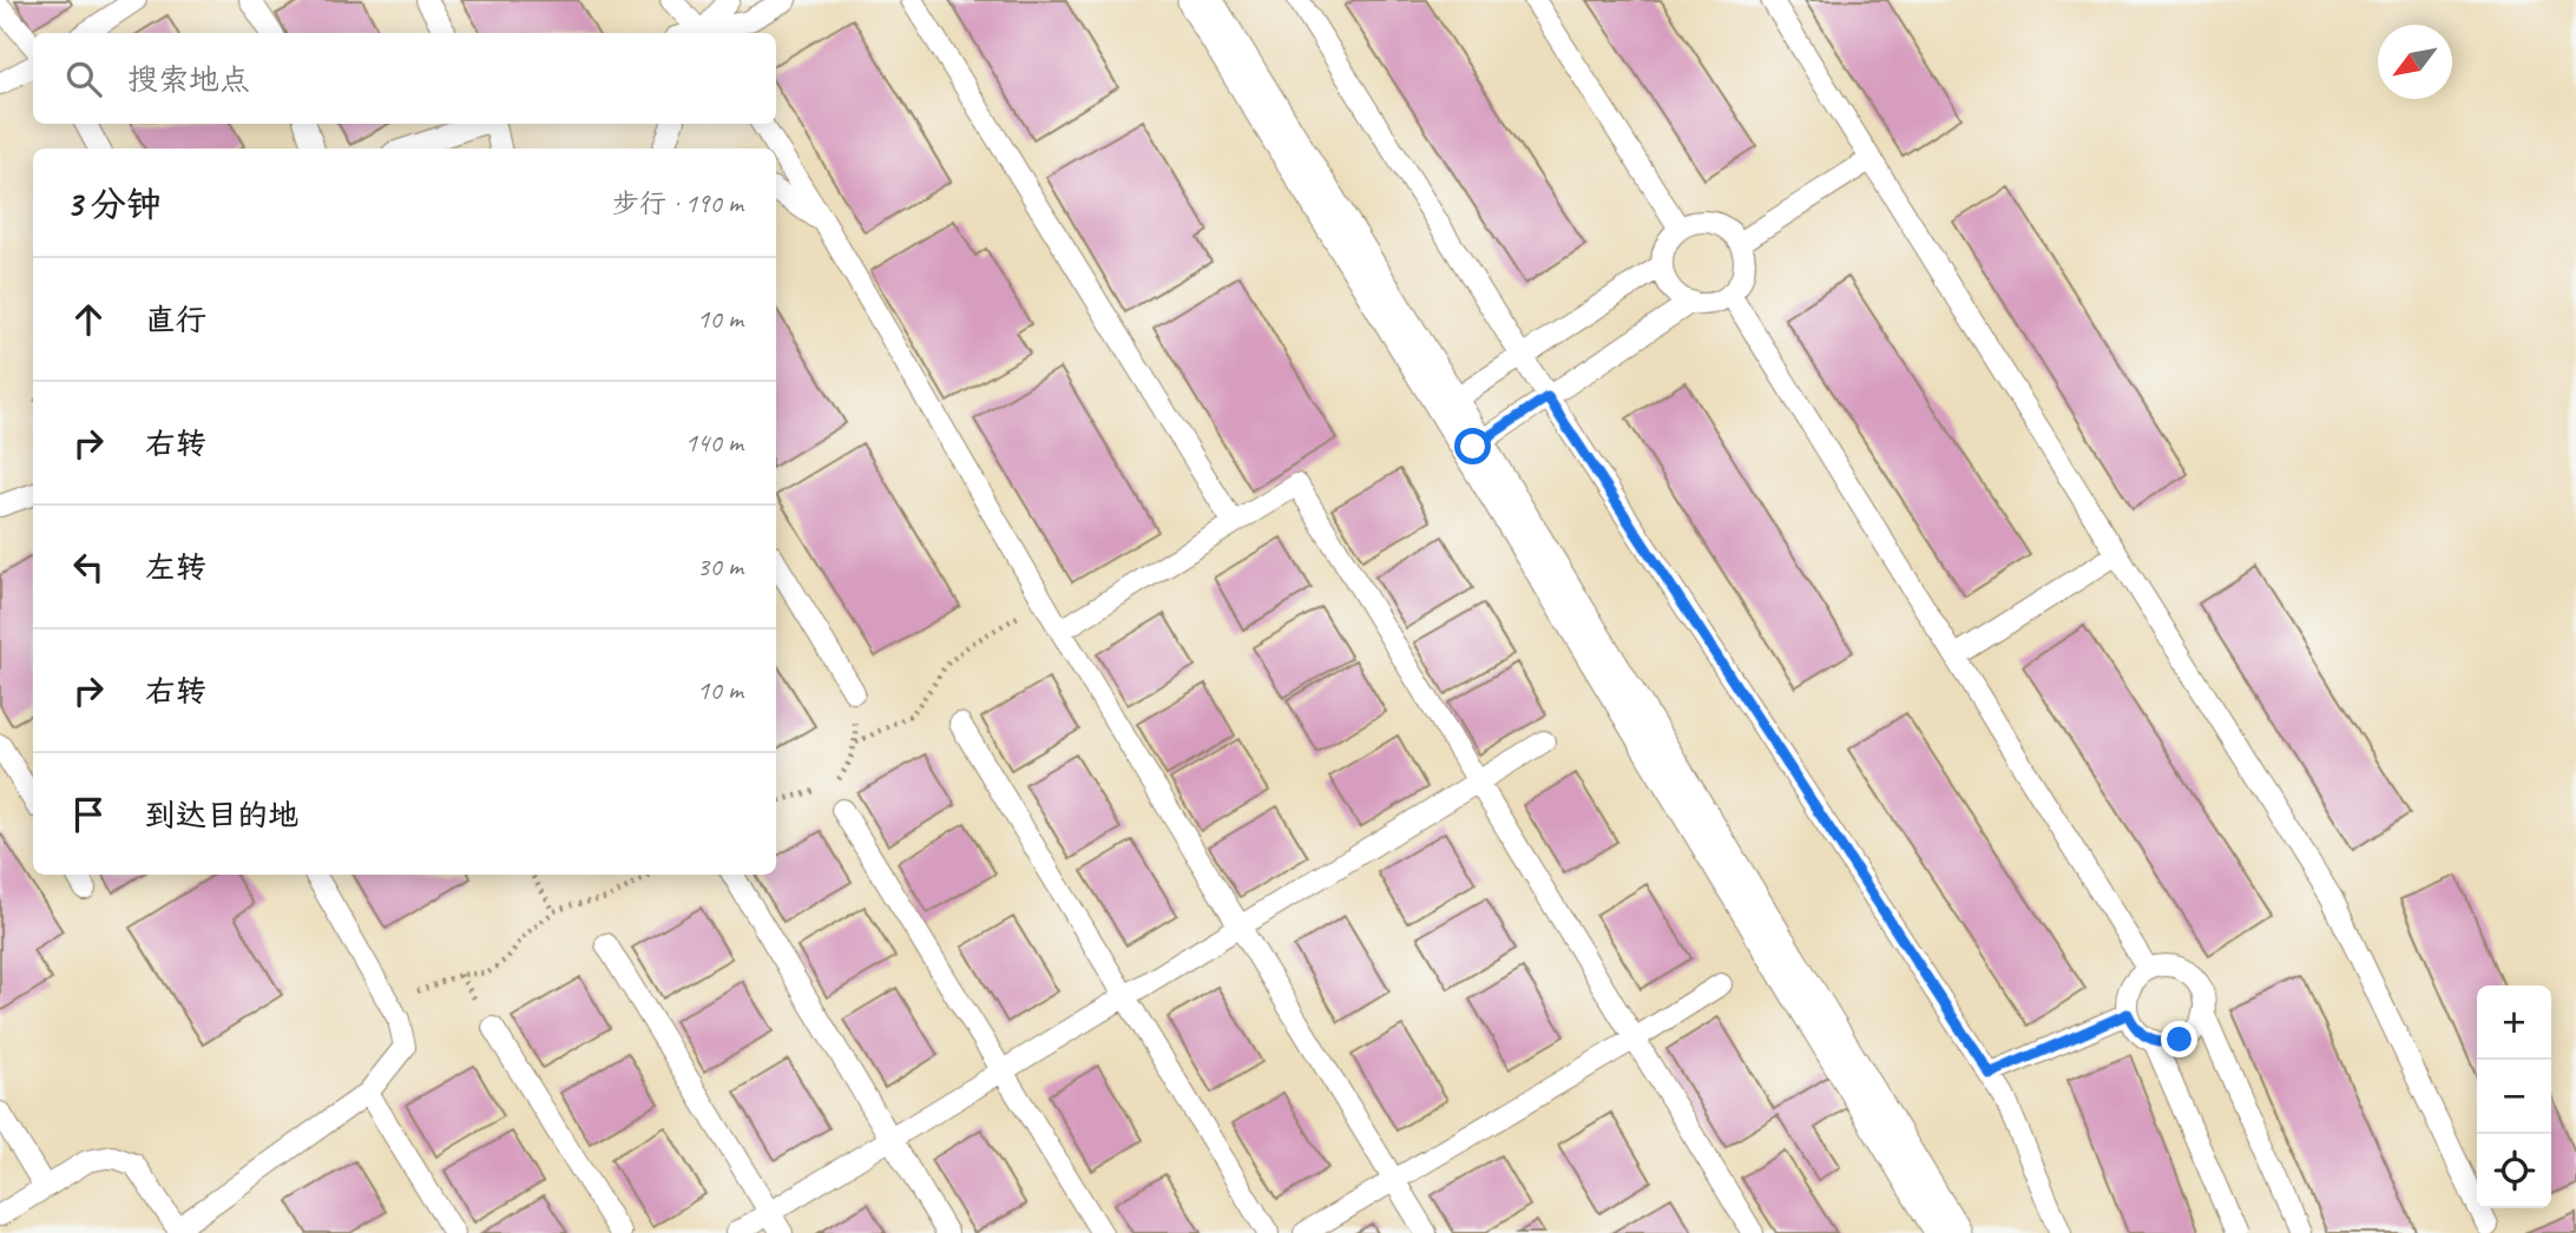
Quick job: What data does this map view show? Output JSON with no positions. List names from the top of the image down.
{
  "north": "bottom left",
  "page": {
    "search": "搜索地点",
    "heading": ["3 分钟", "步行 · 190 m"],
    "list": [
      ["直行", "10 m"],
      ["右转", "140 m"],
      ["左转", "30 m"],
      ["右转", "10 m"],
      "到达目的地"
    ],
    "map_buttons": ["+", "−"]
  }
}
